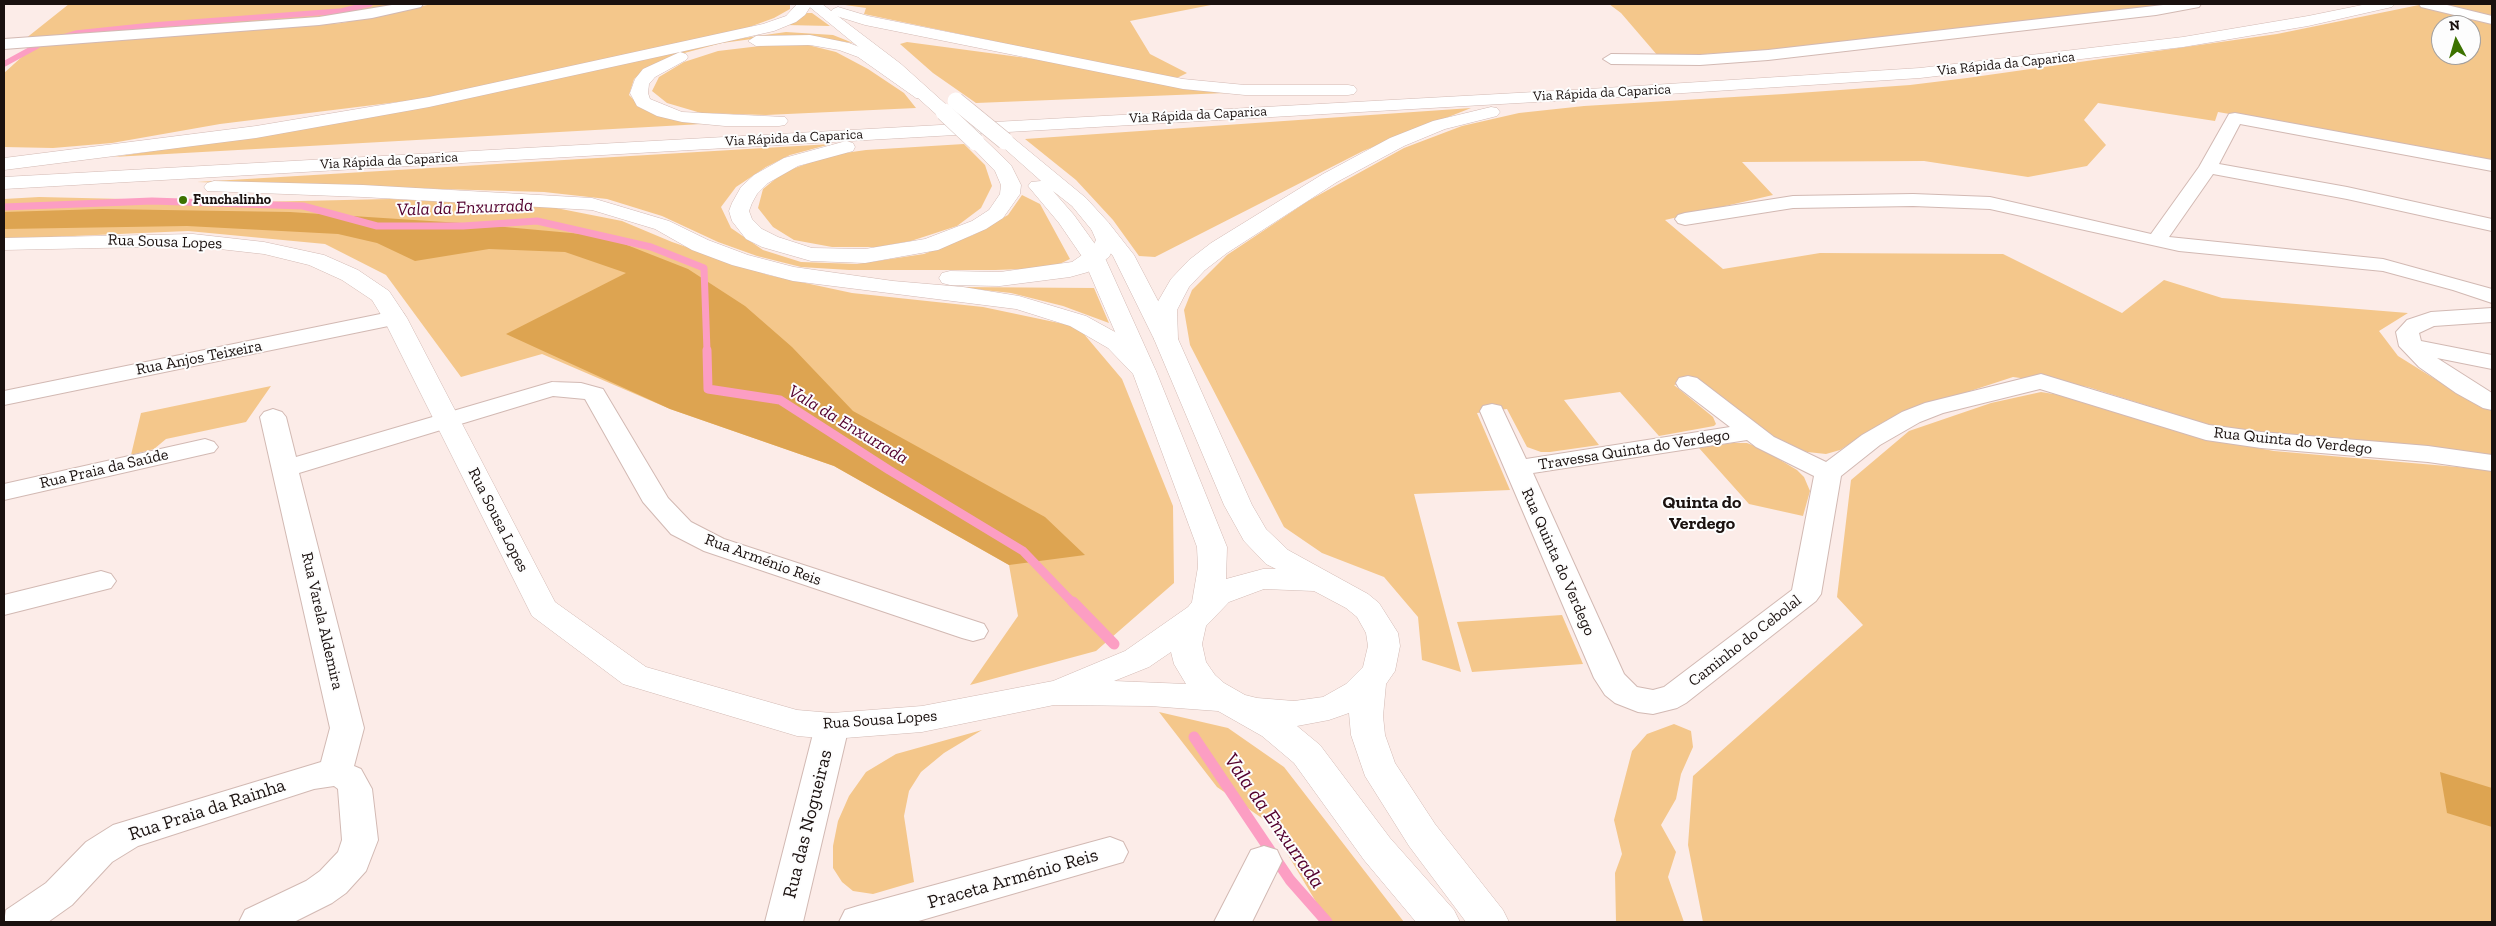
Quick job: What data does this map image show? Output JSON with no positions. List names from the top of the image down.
{
  "streets": {
    "main road": ["Via Rápida da Caparica", "Rua Sousa Lopes"],
    "street": [
      "Rua Anjos Teixeira",
      "Rua Quinta do Verdego",
      "Travessa Quinta do Verdego",
      "Rua Praia da Saúde",
      "Rua Arménio Reis",
      "Rua Varela Aldemira",
      "Caminho do Cebolal",
      "Rua Praia da Rainha",
      "Rua das Nogueiras",
      "Praceta Arménio Reis"
    ]
  },
  "crossings": [
    ["Rua Sousa Lopes", "Rua Anjos Teixeira"],
    ["Rua Sousa Lopes", "Rua Arménio Reis"],
    ["Rua Sousa Lopes", "Rua das Nogueiras"],
    ["Rua Quinta do Verdego", "Travessa Quinta do Verdego"],
    ["Rua Quinta do Verdego", "Caminho do Cebolal"],
    ["Rua Varela Aldemira", "Rua Praia da Rainha"]
  ],
  "districts": ["Quinta do Verdego"],
  "water": ["Vala da Enxurrada"],
  "places": ["Funchalinho"],
  "north": "top"
}
